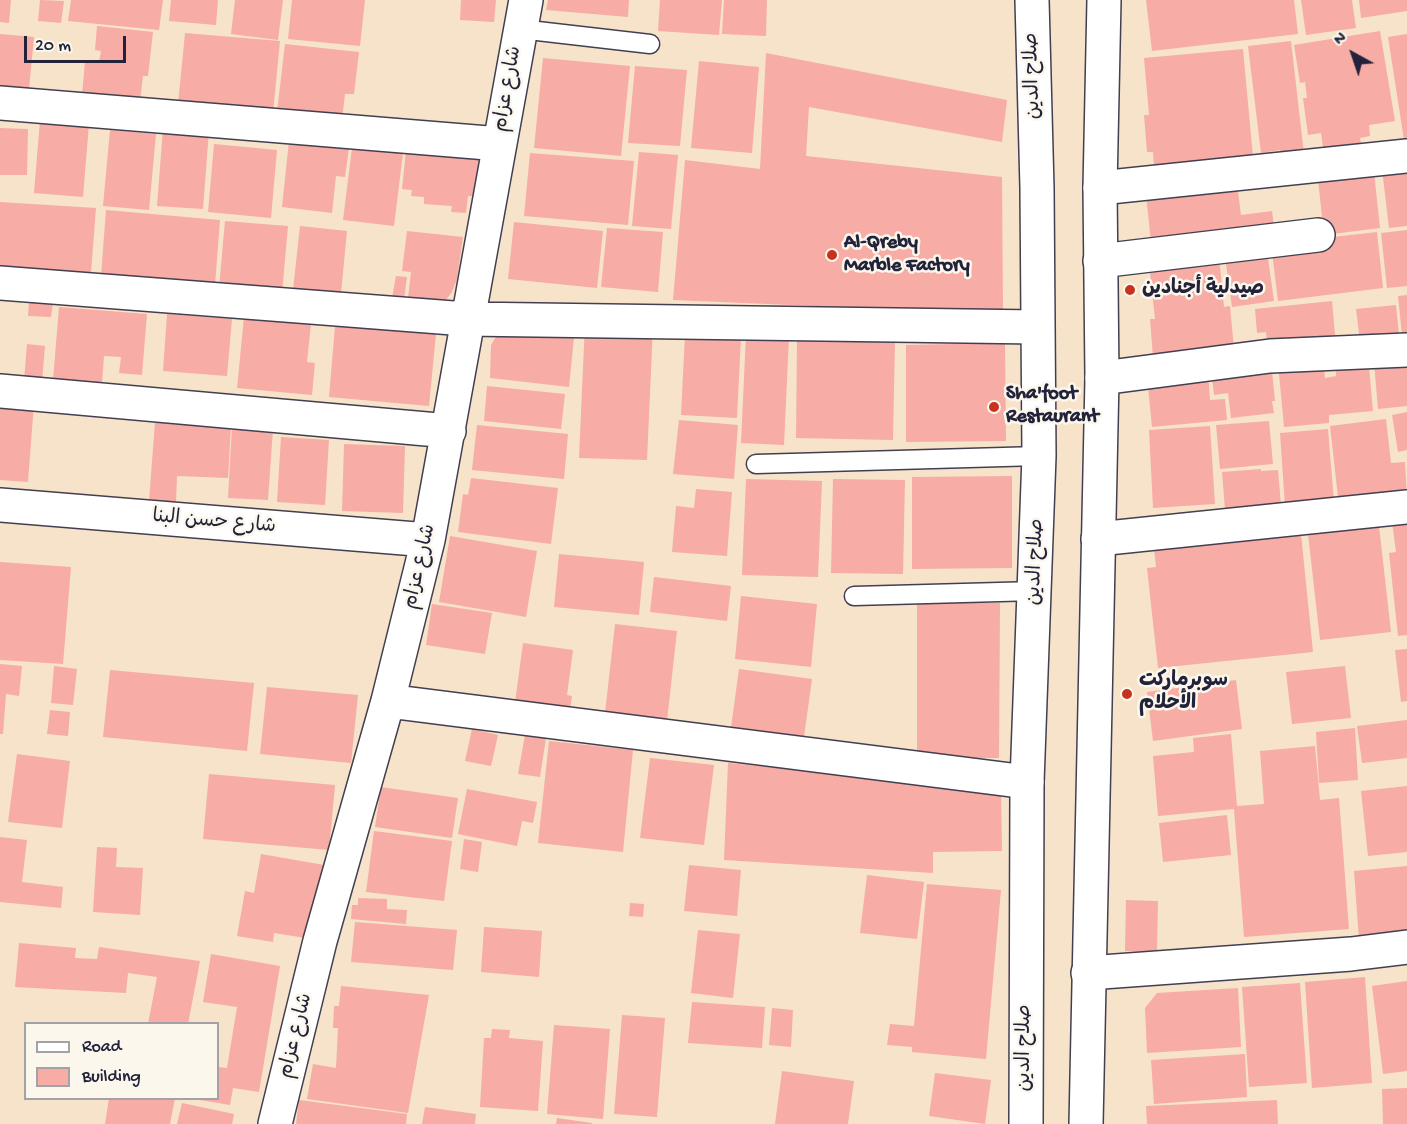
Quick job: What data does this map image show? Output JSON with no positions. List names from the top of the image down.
{
  "streets": {
    "main road": ["صلاح الدين", "شارع عزام", "شارع حسن البنا"]
  },
  "crossings": [
    ["شارع عزام", "شارع حسن البنا"]
  ],
  "places": [
    "Al-Qreby Marble Factory",
    "صيدلية أجنادين",
    "Sha'foot Restaurant",
    "سوبرماركت الأحلام"
  ],
  "legend": ["Road", "Building"],
  "scale_bar": "20 m",
  "north": "top left"
}
